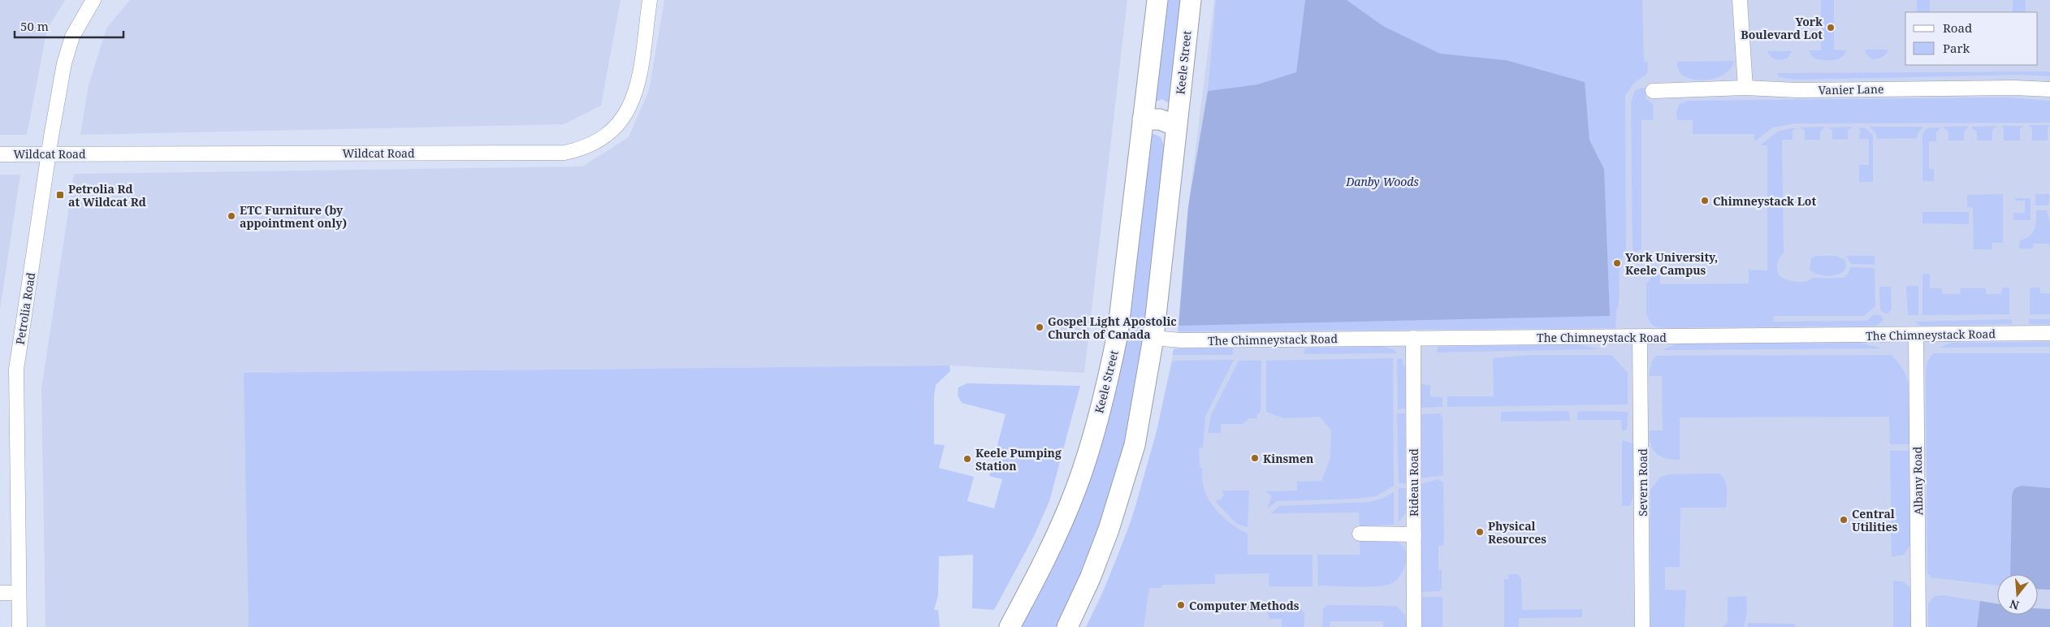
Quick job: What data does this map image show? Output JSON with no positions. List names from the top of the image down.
{
  "streets": {
    "main road": ["Keele Street"],
    "street": [
      "Vanier Lane",
      "Wildcat Road",
      "Petrolia Road",
      "The Chimneystack Road",
      "Albany Road",
      "Rideau Road",
      "Severn Road"
    ]
  },
  "crossings": [
    ["Keele Street", "The Chimneystack Road"],
    ["Wildcat Road", "Petrolia Road"],
    ["The Chimneystack Road", "Albany Road"],
    ["The Chimneystack Road", "Rideau Road"],
    ["The Chimneystack Road", "Severn Road"]
  ],
  "parks": ["Danby Woods"],
  "places": {
    "other": [
      "York Boulevard Lot",
      "Chimneystack Lot",
      "ETC Furniture (by appointment only)",
      "York University, Keele Campus",
      "Gospel Light Apostolic Church of Canada",
      "Kinsmen",
      "Keele Pumping Station",
      "Central Utilities",
      "Physical Resources",
      "Computer Methods"
    ],
    "transit": ["Petrolia Rd at Wildcat Rd"]
  },
  "legend": ["Road", "Park"],
  "scale_bar": "50 m",
  "north": "bottom"
}
